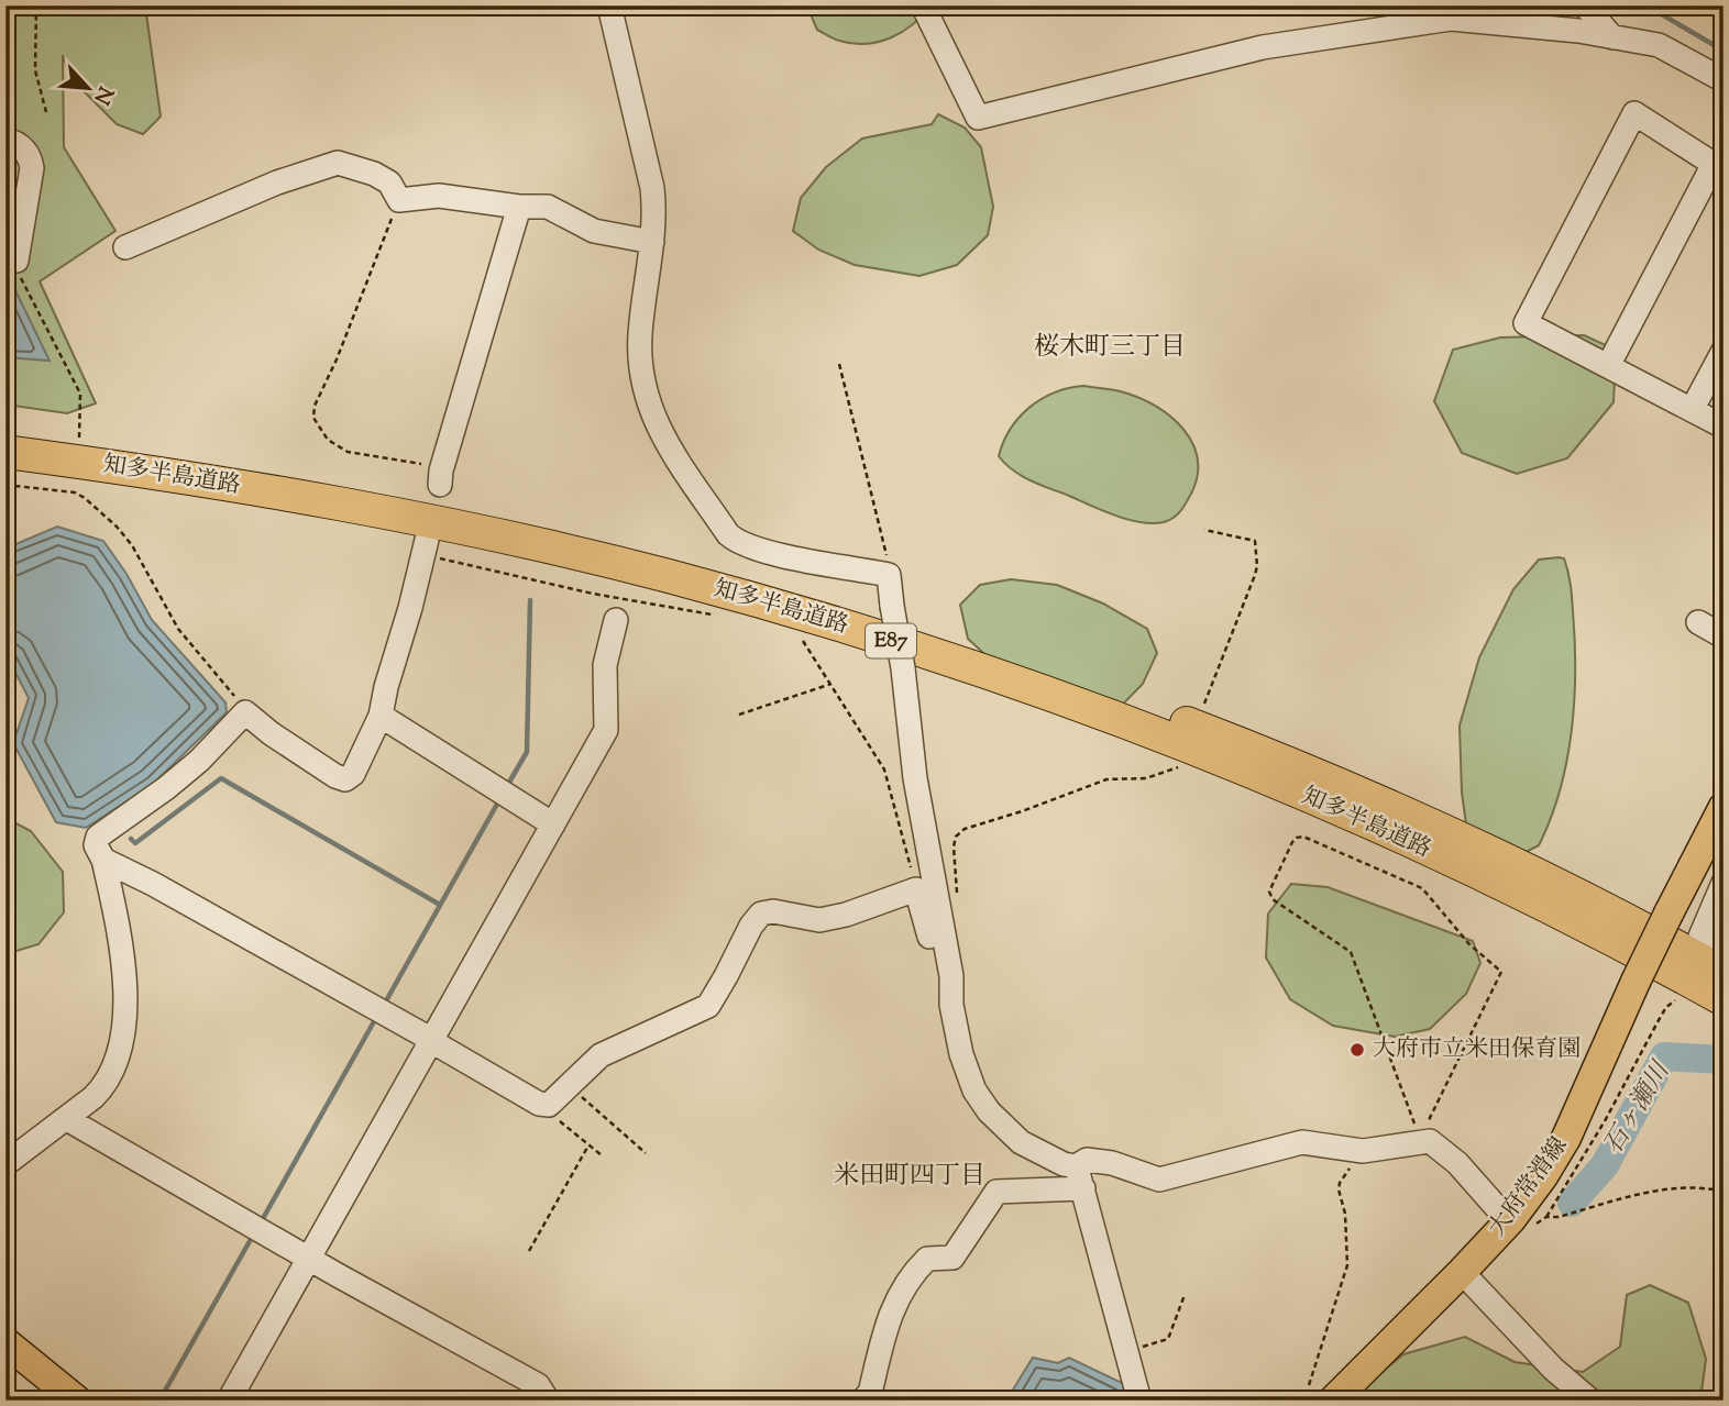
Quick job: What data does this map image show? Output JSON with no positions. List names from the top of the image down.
{
  "streets": {
    "highway": ["知多半島道路", "E87"],
    "main road": ["大府常滑線"]
  },
  "districts": ["桜木町三丁目", "米田町四丁目"],
  "water": ["石ヶ瀬川"],
  "places": ["大府市立米田保育園"],
  "north": "bottom right"
}
